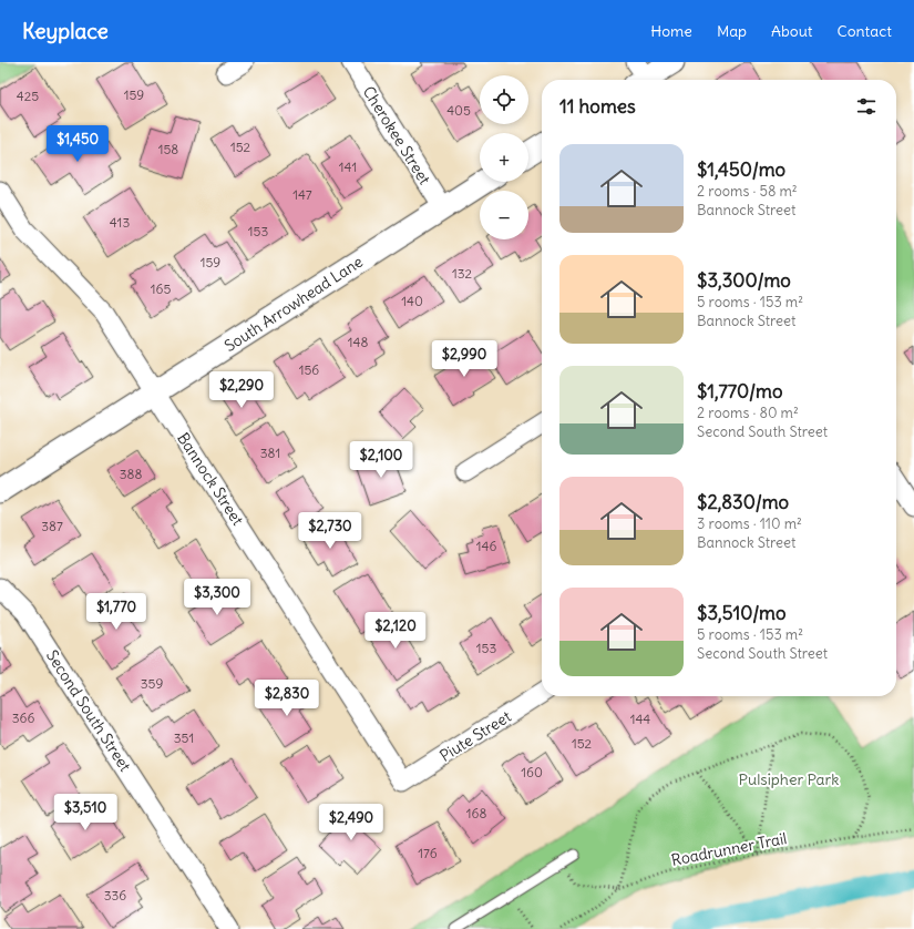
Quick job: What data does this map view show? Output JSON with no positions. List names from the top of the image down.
{
  "streets": {
    "street": [
      "Cherokee Street",
      "South Arrowhead Lane",
      "Bannock Street",
      "Second South Street",
      "Piute Street"
    ],
    "path": ["Roadrunner Trail"]
  },
  "crossings": [
    ["Cherokee Street", "South Arrowhead Lane"],
    ["South Arrowhead Lane", "Bannock Street"],
    ["Bannock Street", "Piute Street"]
  ],
  "parks": ["Pulsipher Park"],
  "house_numbers": [
    "159",
    "425",
    "405",
    "152",
    "158",
    "141",
    "147",
    "413",
    "153",
    "159",
    "132",
    "165",
    "140",
    "148",
    "156",
    "381",
    "388",
    "387",
    "146",
    "153",
    "359",
    "366",
    "144",
    "351",
    "152",
    "160",
    "168",
    "176",
    "336"
  ],
  "page": {
    "header": "Keyplace",
    "nav": [
      "Home",
      "Map",
      "About",
      "Contact"
    ],
    "map_buttons": ["+", "−"],
    "heading": "11 homes",
    "price": [
      "$1,450",
      "$2,990",
      "$2,290",
      "$2,100",
      "$2,730",
      "$3,300",
      "$1,770",
      "$2,120",
      "$2,830",
      "$3,510",
      "$2,490"
    ],
    "list": [
      {
        "name": "$1,450/mo",
        "note": "2 rooms · 58 m² · Bannock Street"
      },
      {
        "name": "$3,300/mo",
        "note": "5 rooms · 153 m² · Bannock Street"
      },
      {
        "name": "$1,770/mo",
        "note": "2 rooms · 80 m² · Second South Street"
      },
      {
        "name": "$2,830/mo",
        "note": "3 rooms · 110 m² · Bannock Street"
      },
      {
        "name": "$3,510/mo",
        "note": "5 rooms · 153 m² · Second South Street"
      }
    ]
  }
}
